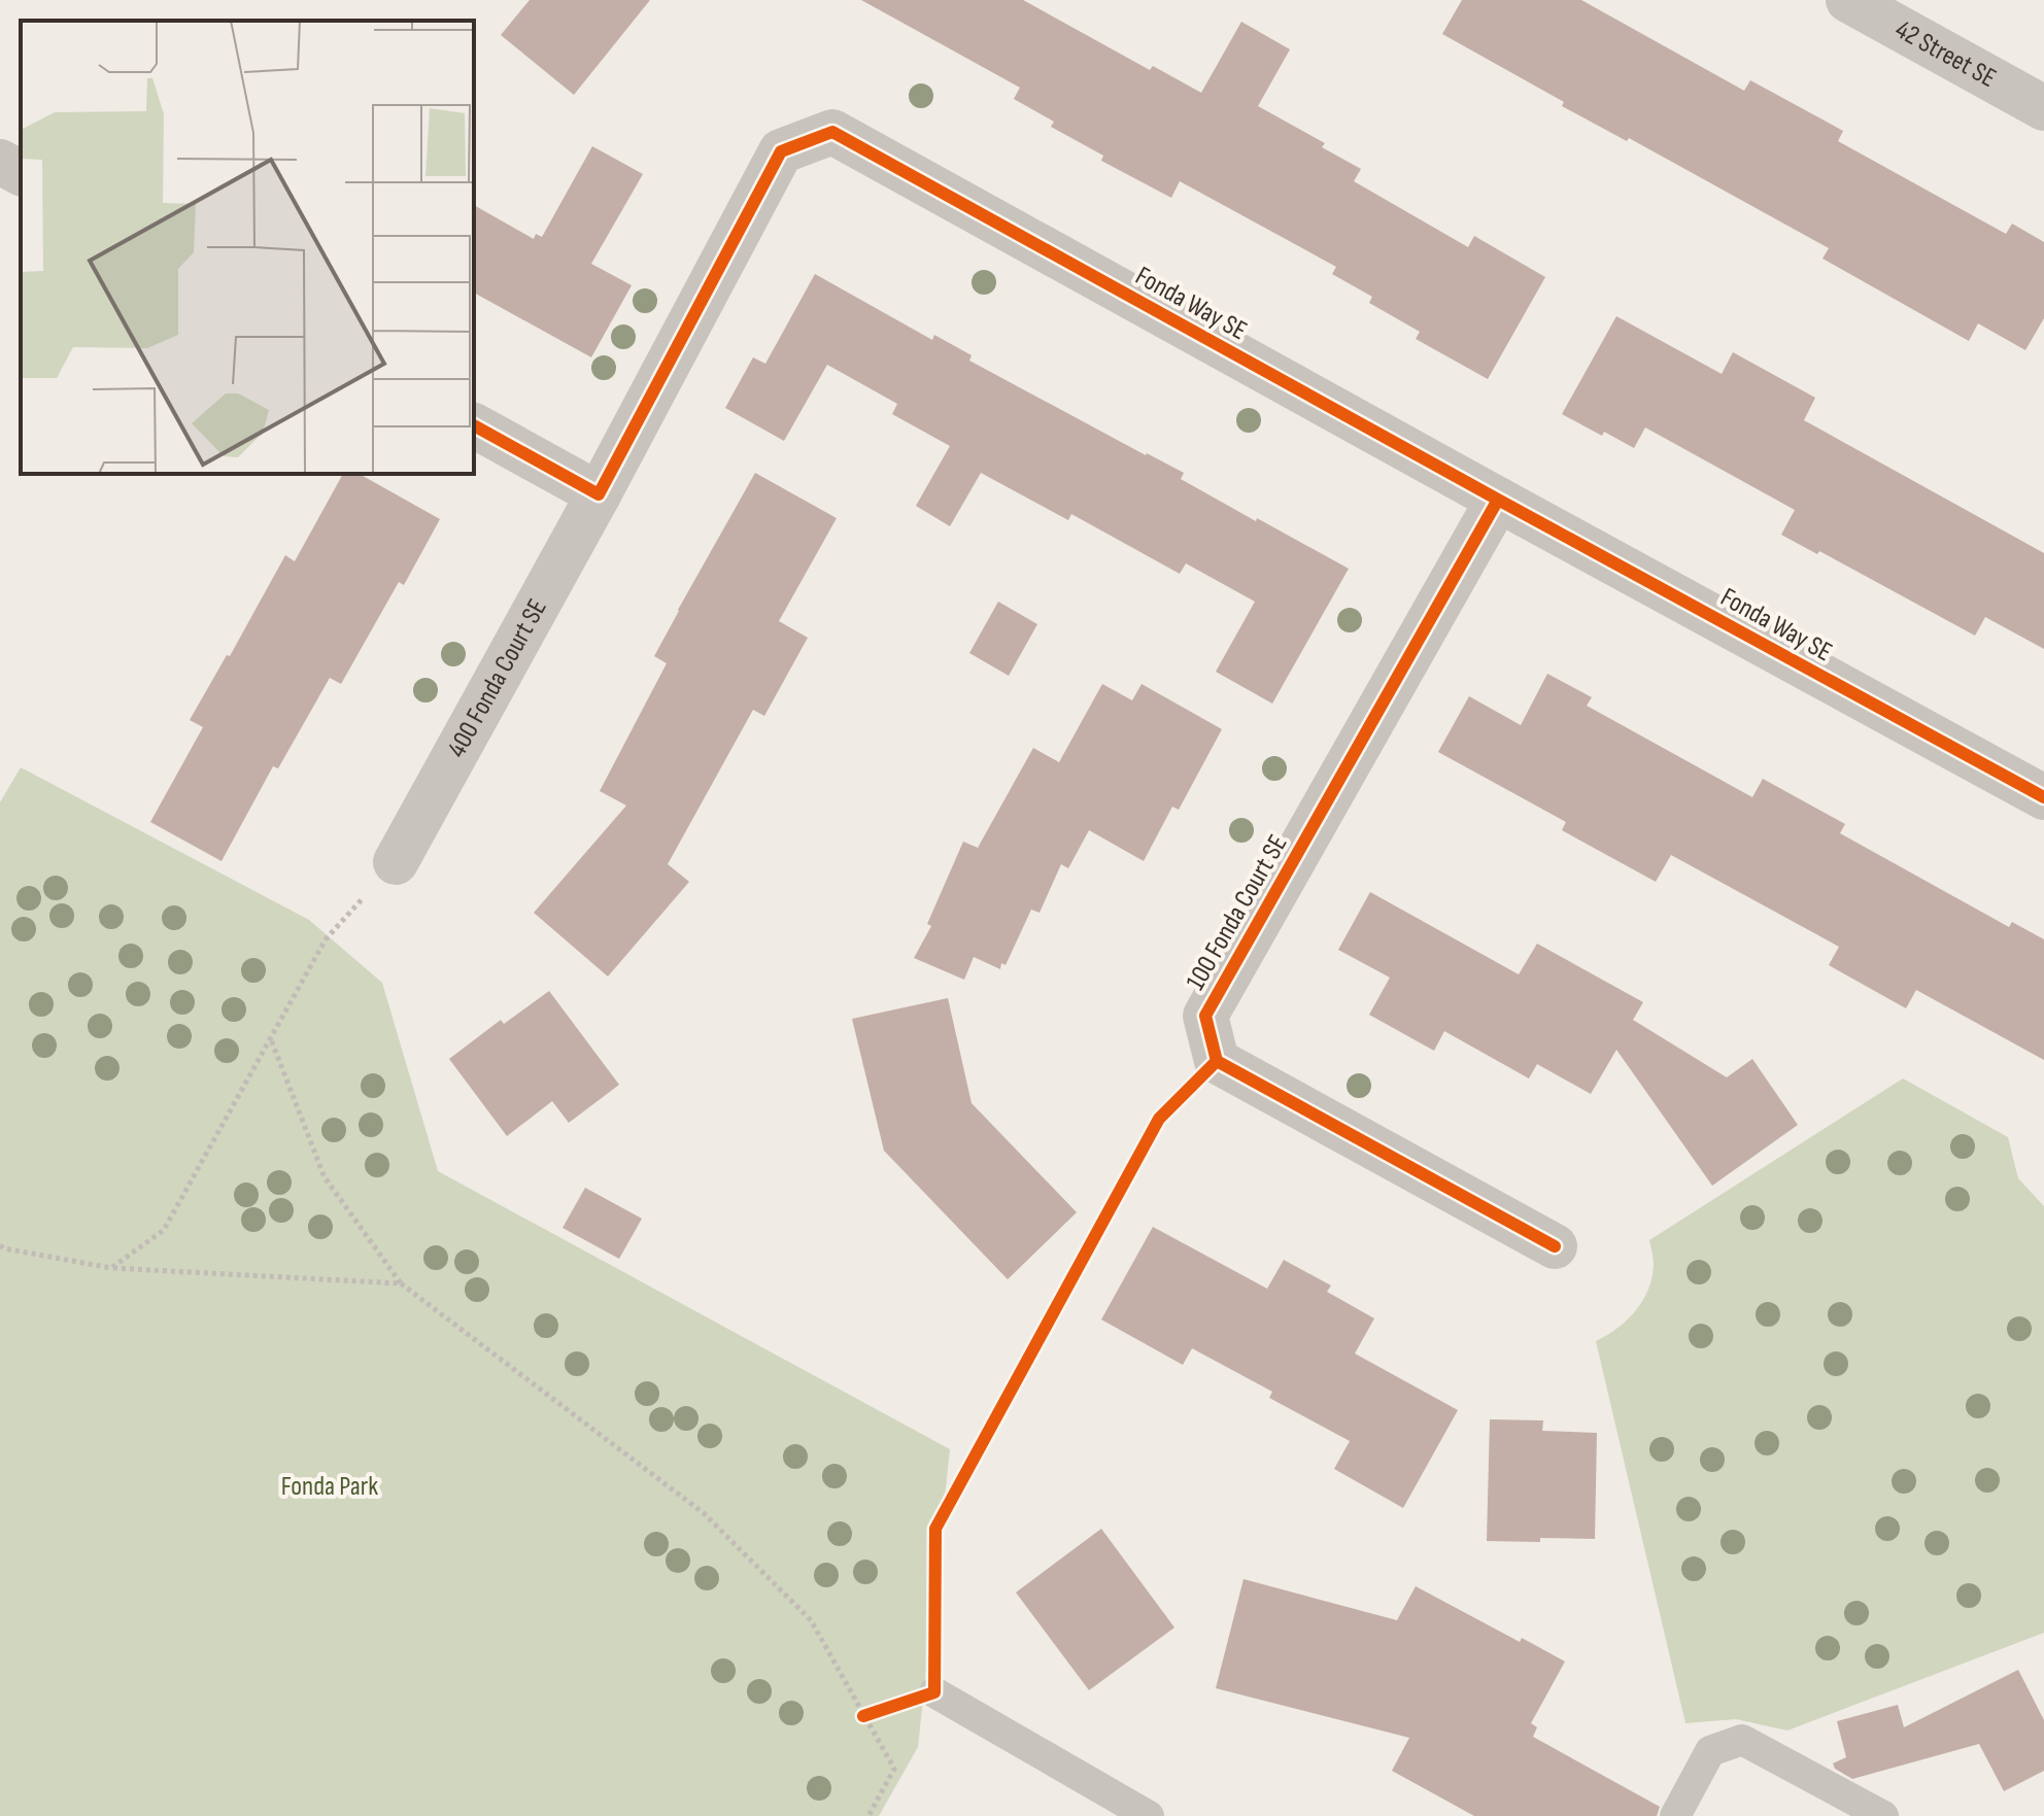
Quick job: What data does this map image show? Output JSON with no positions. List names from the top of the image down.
{
  "streets": {
    "street": [
      "42 Street SE",
      "Fonda Way SE",
      "400 Fonda Court SE",
      "100 Fonda Court SE"
    ]
  },
  "crossings": [
    ["Fonda Way SE", "400 Fonda Court SE"],
    ["Fonda Way SE", "100 Fonda Court SE"]
  ],
  "parks": ["Fonda Park"]
}
